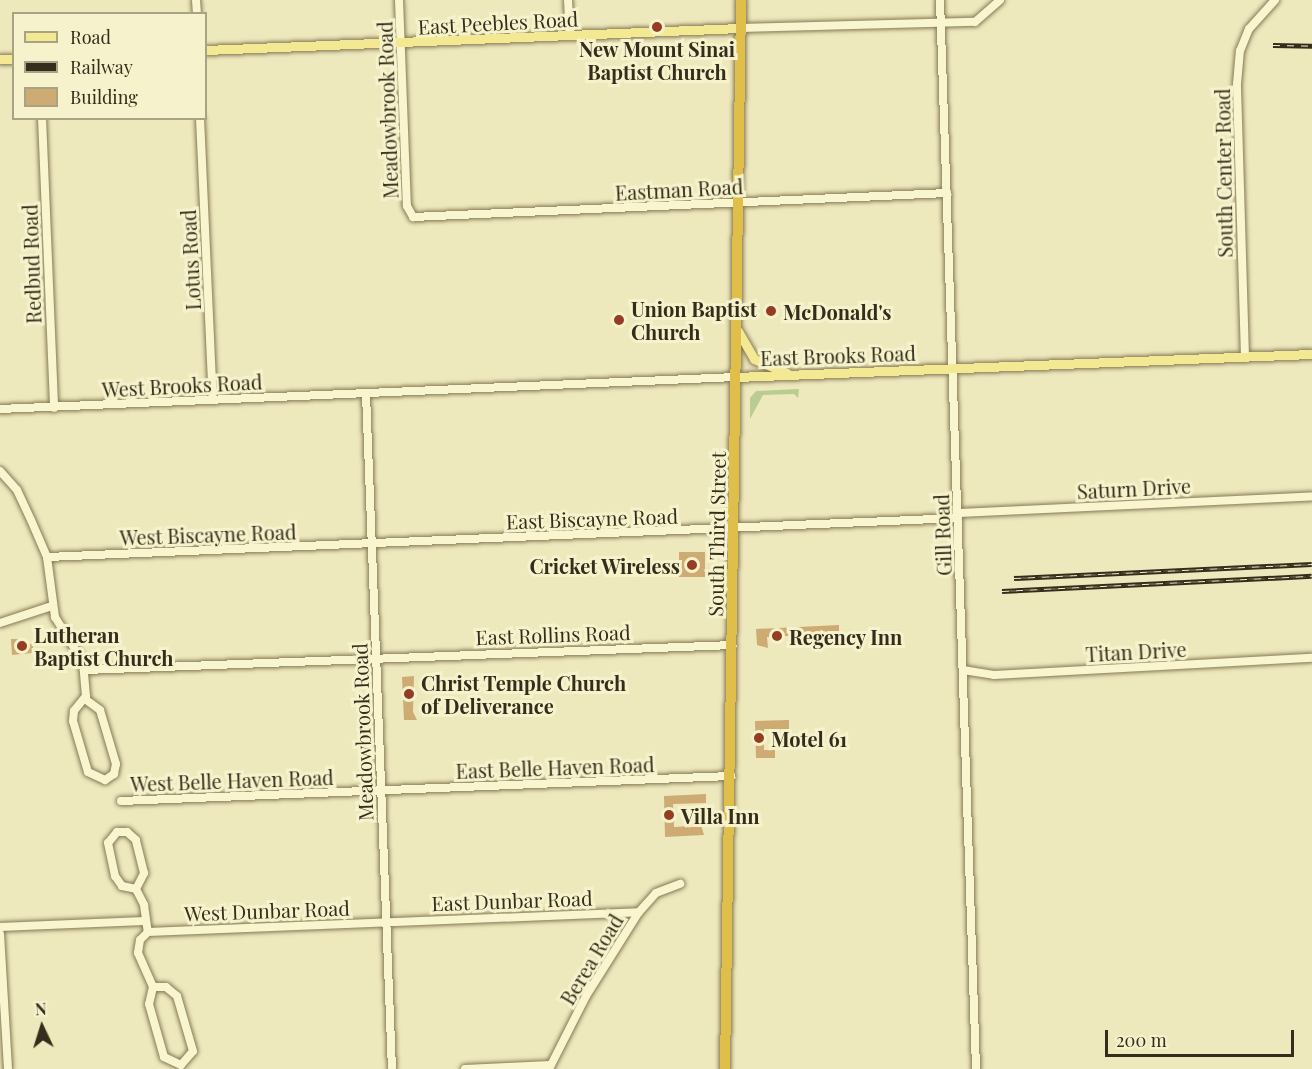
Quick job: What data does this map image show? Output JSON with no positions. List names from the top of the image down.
{
  "streets": {
    "highway": ["South Third Street"],
    "main road": ["East Peebles Road", "East Brooks Road"],
    "street": [
      "Meadowbrook Road",
      "South Center Road",
      "Eastman Road",
      "Lotus Road",
      "Redbud Road",
      "West Brooks Road",
      "Saturn Drive",
      "East Biscayne Road",
      "West Biscayne Road",
      "Gill Road",
      "East Rollins Road",
      "Titan Drive",
      "East Belle Haven Road",
      "West Belle Haven Road",
      "East Dunbar Road",
      "West Dunbar Road",
      "Berea Road"
    ]
  },
  "crossings": [
    ["East Peebles Road", "Meadowbrook Road"],
    ["East Peebles Road", "South Third Street"],
    ["East Peebles Road", "Gill Road"],
    ["Meadowbrook Road", "Eastman Road"],
    ["Meadowbrook Road", "East Brooks Road"],
    ["Meadowbrook Road", "West Brooks Road"],
    ["Meadowbrook Road", "East Biscayne Road"],
    ["Meadowbrook Road", "West Biscayne Road"],
    ["Meadowbrook Road", "East Rollins Road"],
    ["Meadowbrook Road", "East Belle Haven Road"],
    ["Meadowbrook Road", "West Belle Haven Road"],
    ["Meadowbrook Road", "East Dunbar Road"],
    ["Meadowbrook Road", "West Dunbar Road"],
    ["South Center Road", "East Brooks Road"],
    ["Eastman Road", "South Third Street"],
    ["Eastman Road", "Gill Road"],
    ["Lotus Road", "West Brooks Road"],
    ["Redbud Road", "West Brooks Road"],
    ["East Brooks Road", "West Brooks Road"],
    ["East Brooks Road", "South Third Street"],
    ["East Brooks Road", "Gill Road"],
    ["Saturn Drive", "East Biscayne Road"],
    ["Saturn Drive", "Gill Road"],
    ["East Biscayne Road", "West Biscayne Road"],
    ["East Biscayne Road", "South Third Street"],
    ["East Biscayne Road", "Gill Road"],
    ["South Third Street", "East Rollins Road"],
    ["South Third Street", "East Belle Haven Road"],
    ["Gill Road", "Titan Drive"],
    ["East Belle Haven Road", "West Belle Haven Road"],
    ["East Dunbar Road", "West Dunbar Road"],
    ["East Dunbar Road", "Berea Road"]
  ],
  "places": [
    "New Mount Sinai Baptist Church",
    "McDonald's",
    "Union Baptist Church",
    "Cricket Wireless",
    "Regency Inn",
    "Lutheran Baptist Church",
    "Christ Temple Church of Deliverance",
    "Motel 61",
    "Villa Inn"
  ],
  "legend": ["Road", "Railway", "Building"],
  "scale_bar": "200 m",
  "north": "top"
}
